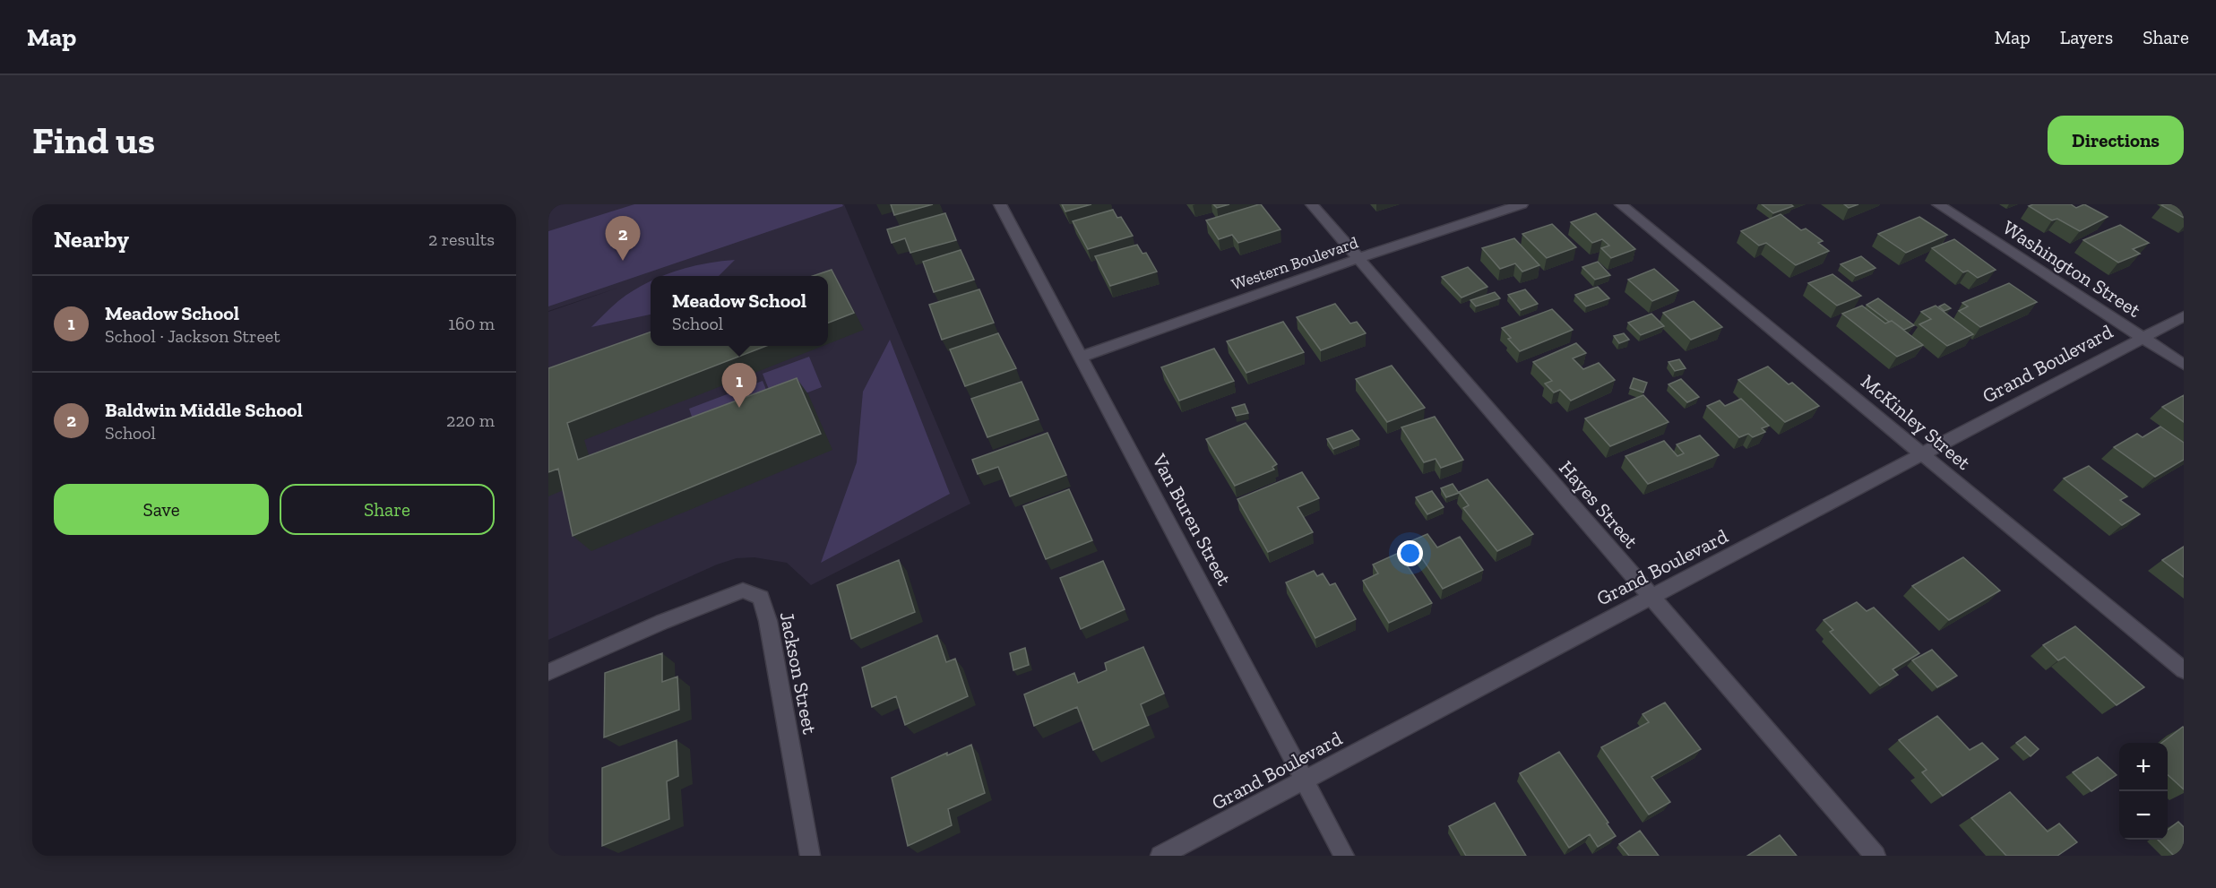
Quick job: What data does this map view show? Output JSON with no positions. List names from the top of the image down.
{
  "streets": {
    "street": [
      "Western Boulevard",
      "Washington Street",
      "Grand Boulevard",
      "McKinley Street",
      "Hayes Street",
      "Van Buren Street",
      "Jackson Street"
    ]
  },
  "crossings": [
    ["Western Boulevard", "Hayes Street"],
    ["Western Boulevard", "Van Buren Street"],
    ["Washington Street", "Grand Boulevard"],
    ["Grand Boulevard", "McKinley Street"],
    ["Grand Boulevard", "Hayes Street"],
    ["Grand Boulevard", "Van Buren Street"]
  ],
  "page": {
    "header": "Map",
    "nav": ["Map", "Layers", "Share"],
    "buttons": [
      "Directions",
      ["Save", "Share"]
    ],
    "title": "Find us",
    "heading": ["Nearby", "2 results"],
    "pins": ["2", "1"],
    "list": [
      {
        "mark": "1",
        "name": "Meadow School",
        "note": "School · Jackson Street",
        "value": "160 m"
      },
      {
        "mark": "2",
        "name": "Baldwin Middle School",
        "note": "School",
        "value": "220 m"
      }
    ],
    "popup": ["Meadow School", "School"],
    "map_buttons": ["+", "−"]
  }
}
